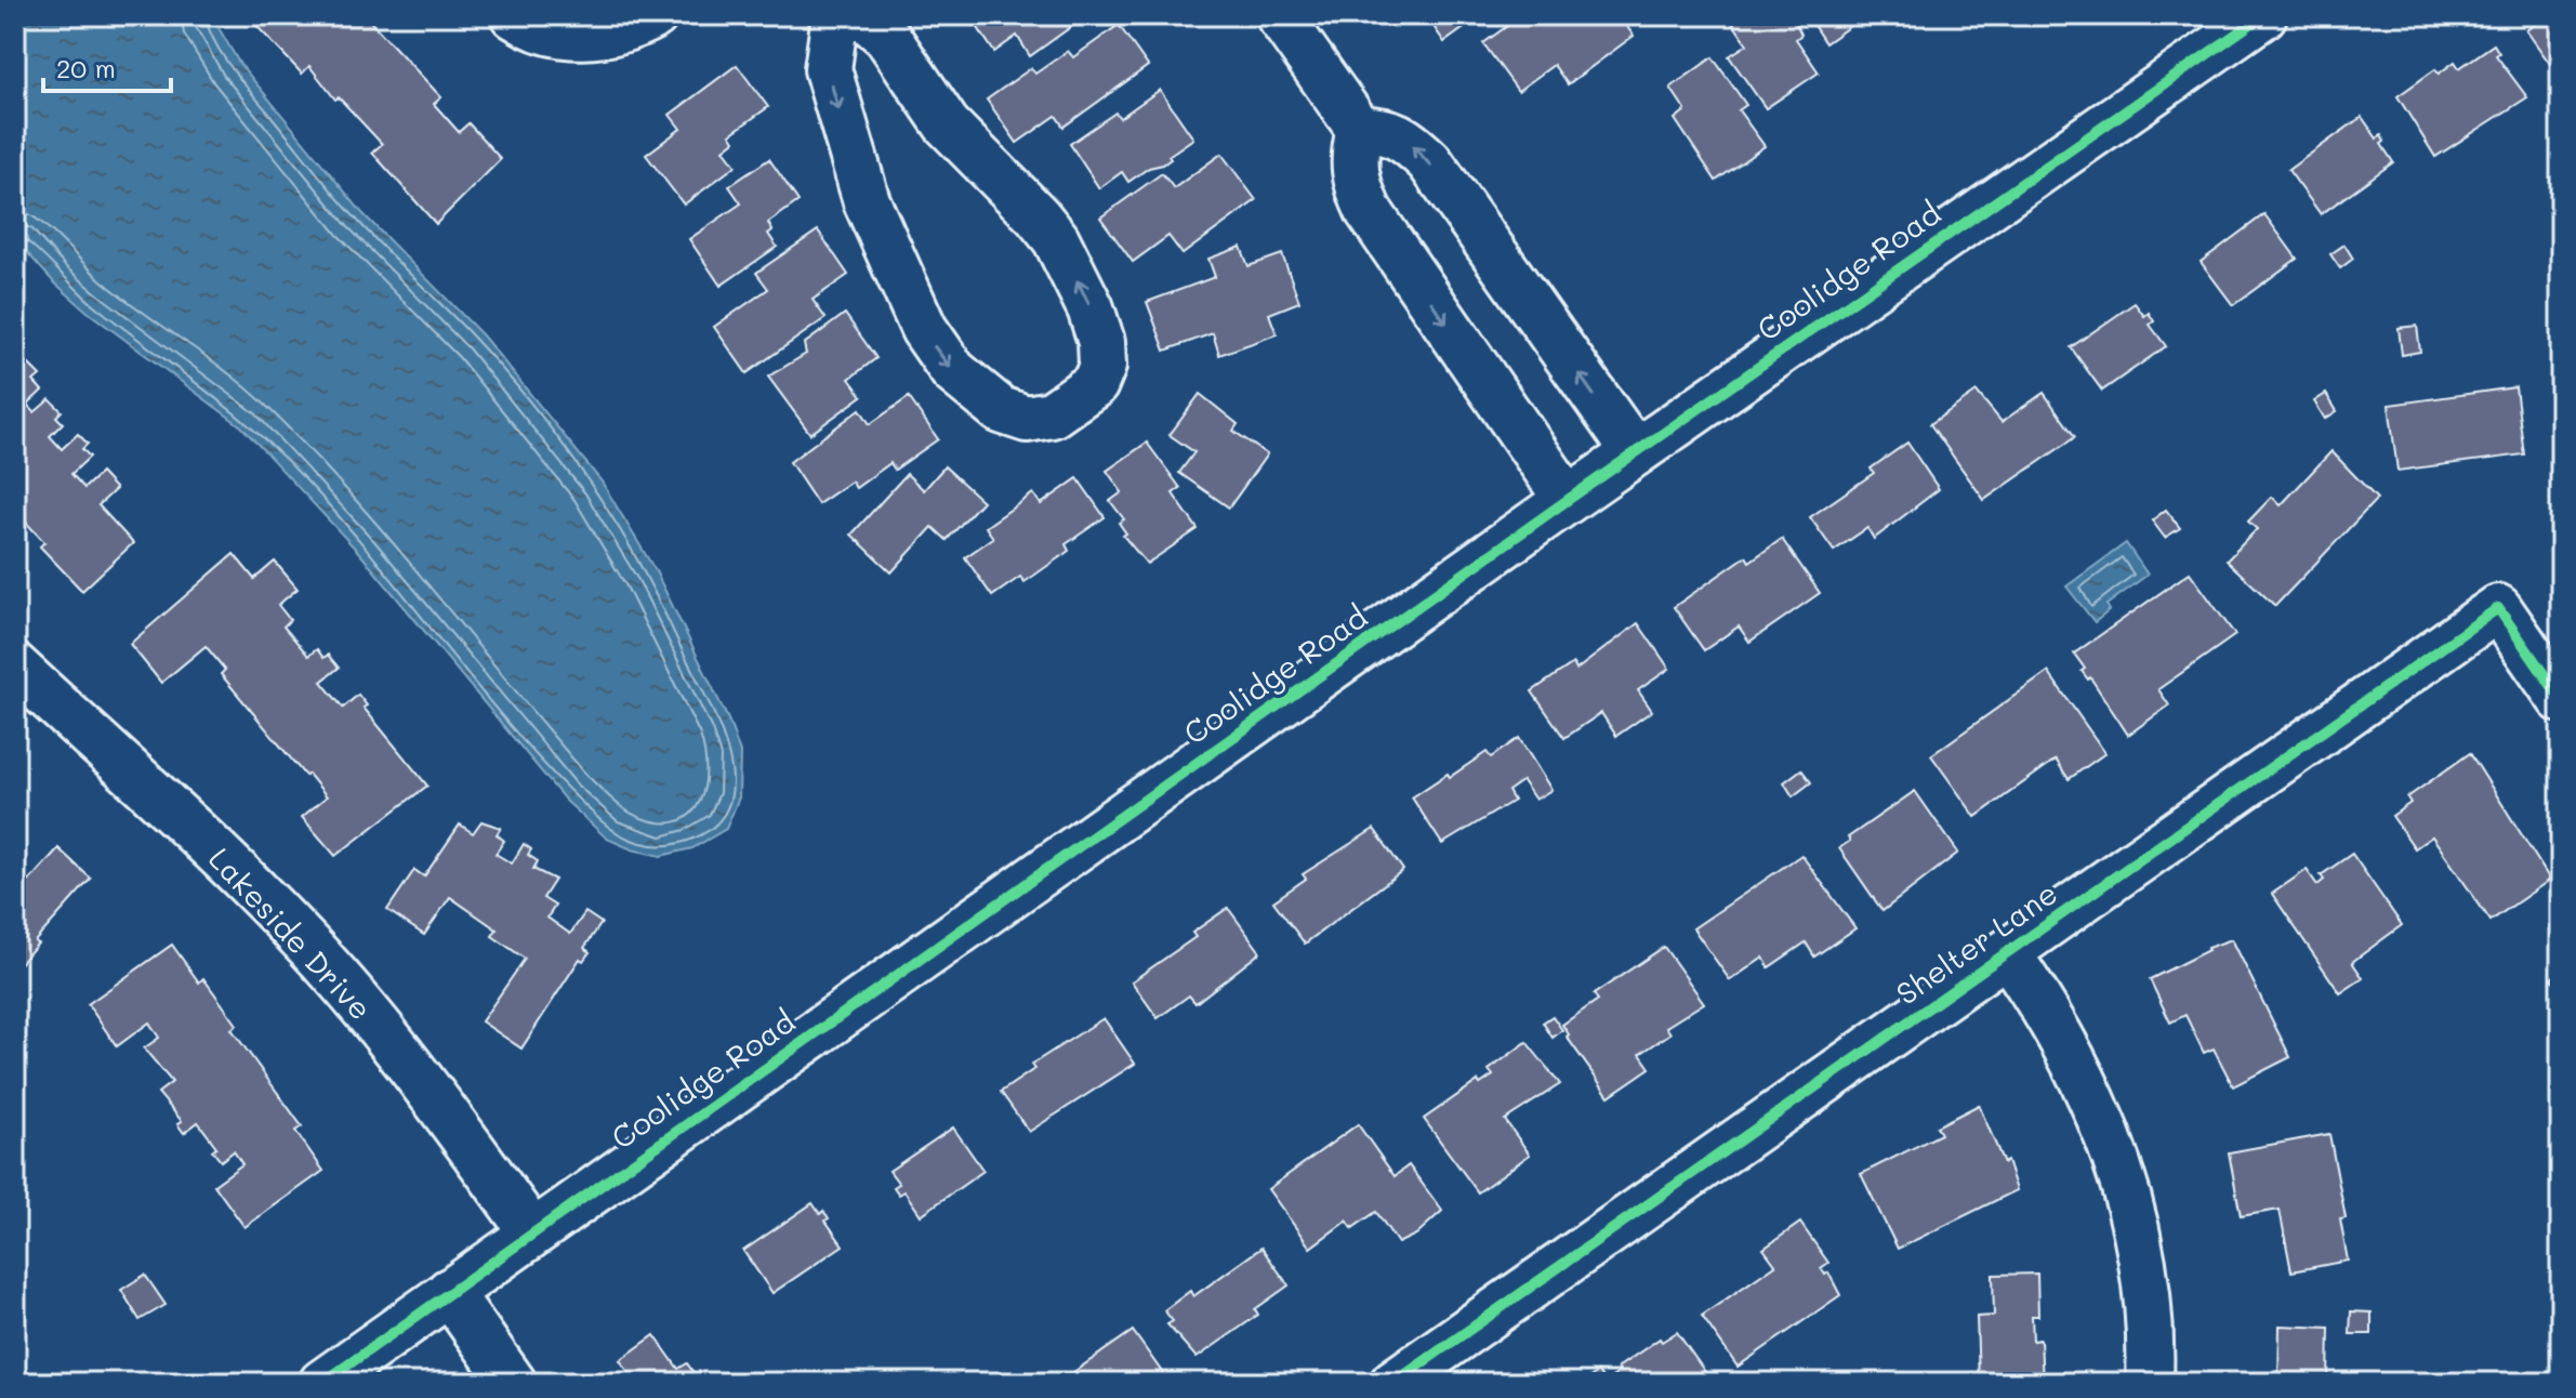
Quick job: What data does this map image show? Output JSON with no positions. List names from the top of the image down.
{
  "streets": {
    "street": ["Coolidge Road", "Lakeside Drive", "Shelter Lane"]
  },
  "crossings": [
    ["Coolidge Road", "Lakeside Drive"]
  ],
  "scale_bar": "20 m"
}
